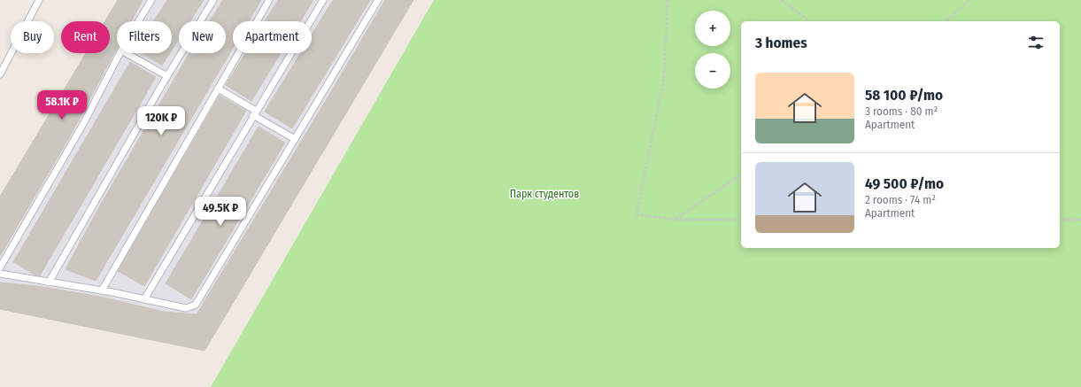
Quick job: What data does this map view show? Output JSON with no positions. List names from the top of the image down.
{
  "parks": ["Парк студентов"],
  "page": {
    "map_buttons": ["+", "−"],
    "chip": [
      "Buy",
      "Rent",
      "Filters",
      "New",
      "Apartment"
    ],
    "heading": "3 homes",
    "list": [
      {
        "name": "58 100 ₽/mo",
        "note": "3 rooms · 80 m² · Apartment"
      },
      {
        "name": "49 500 ₽/mo",
        "note": "2 rooms · 74 m² · Apartment"
      }
    ],
    "price": ["58.1K ₽", "120K ₽", "49.5K ₽"]
  }
}
